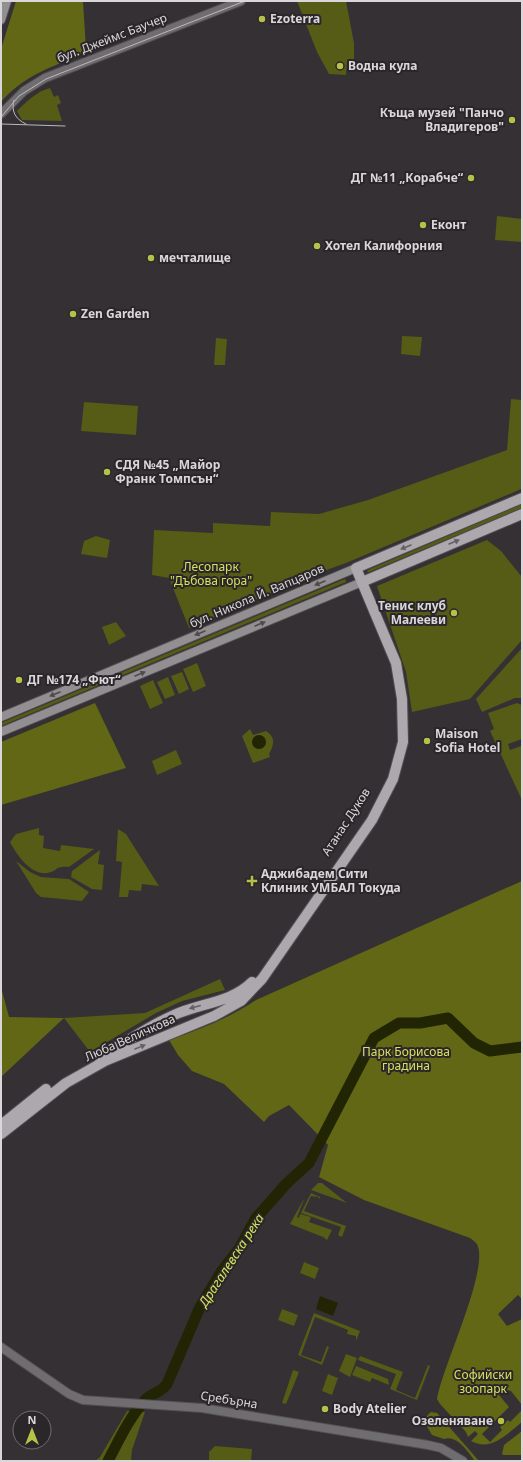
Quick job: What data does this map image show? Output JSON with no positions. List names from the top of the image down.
{
  "streets": {
    "main road": ["бул. Никола Й. Вапцаров", "Атанас Дуков", "Люба Величкова"],
    "street": ["бул. Джеймс Баучер", "Сребърна"]
  },
  "crossings": [
    ["бул. Никола Й. Вапцаров", "Атанас Дуков"],
    ["Атанас Дуков", "Люба Величкова"]
  ],
  "water": ["Драгалевска река"],
  "parks": ["Лесопарк \"Дъбова гора\"", "Парк Борисова градина", "Софийски зоопарк"],
  "places": {
    "other": [
      "Ezoterra",
      "Водна кула",
      "Къща музей \"Панчо Владигеров\"",
      "ДГ №11 „Корабче“",
      "Еконт",
      "Хотел Калифорния",
      "мечталище",
      "Zen Garden",
      "СДЯ №45 „Майор Франк Томпсън“",
      "Тенис клуб Малееви",
      "ДГ №174 „Фют“",
      "Maison Sofia Hotel",
      "Body Atelier",
      "Озеленяване"
    ],
    "health": ["Аджибадем Сити Клиник УМБАЛ Токуда"]
  },
  "north": "top"
}
